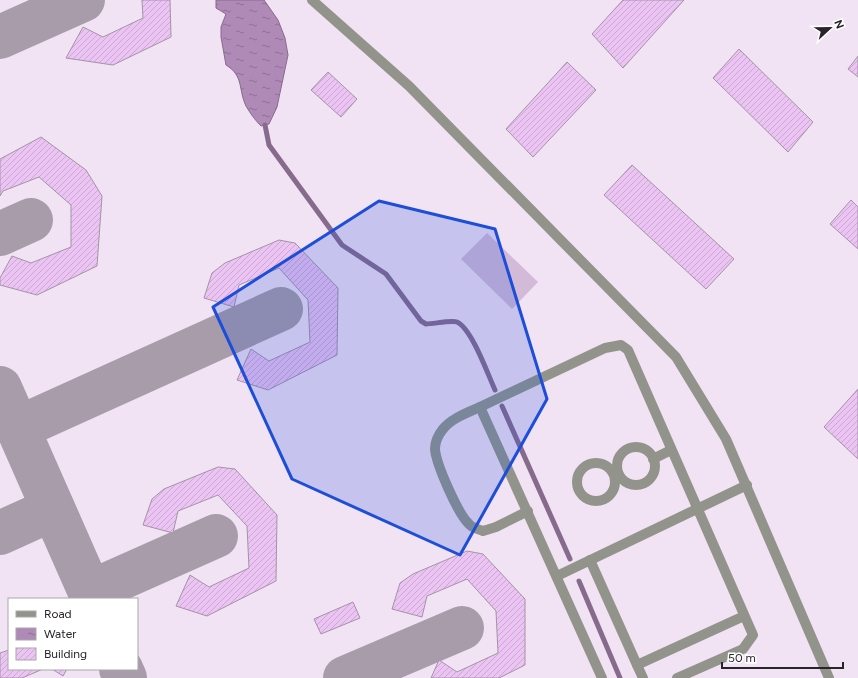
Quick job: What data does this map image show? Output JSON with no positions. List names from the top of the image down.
{
  "legend": ["Road", "Water", "Building"],
  "scale_bar": "50 m",
  "north": "right"
}
